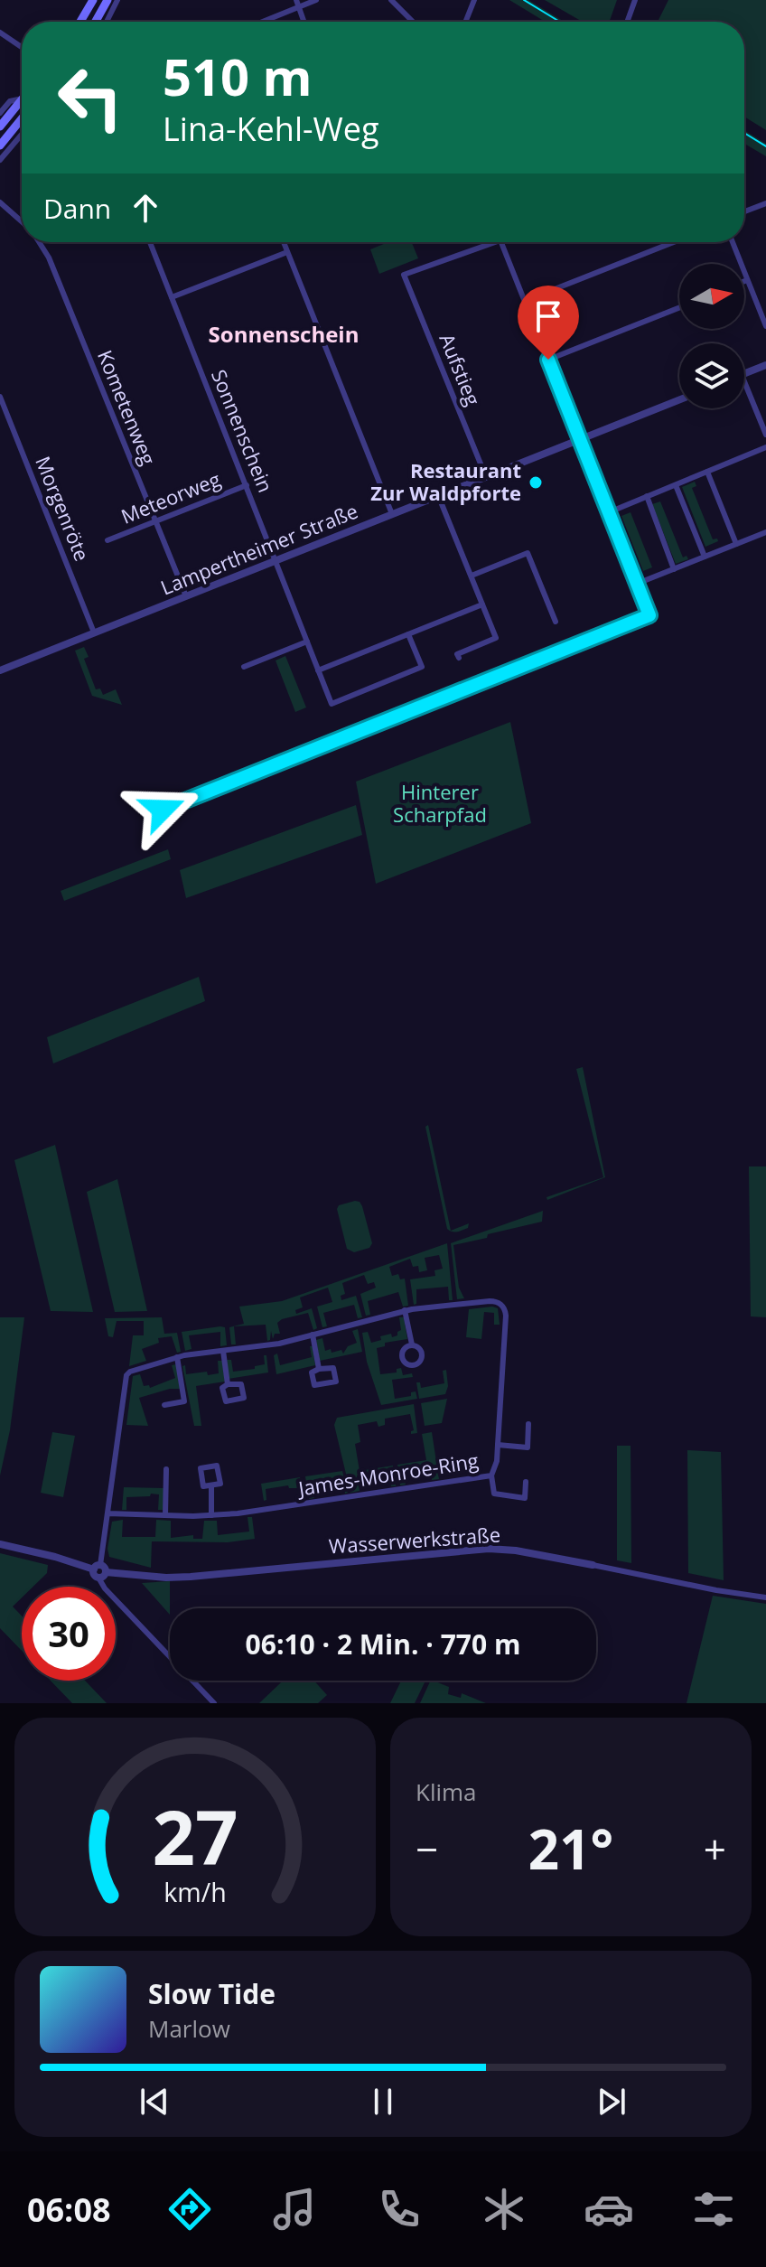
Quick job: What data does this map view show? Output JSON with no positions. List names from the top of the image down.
{
  "streets": {
    "street": [
      "Aufstieg",
      "Kometenweg",
      "Sonnenschein",
      "Meteorweg",
      "Morgenröte",
      "Lampertheimer Straße",
      "James-Monroe-Ring",
      "Wasserwerkstraße"
    ]
  },
  "crossings": [
    ["Aufstieg", "Lampertheimer Straße"],
    ["Kometenweg", "Meteorweg"],
    ["Kometenweg", "Lampertheimer Straße"],
    ["Sonnenschein", "Meteorweg"],
    ["Sonnenschein", "Lampertheimer Straße"],
    ["Morgenröte", "Lampertheimer Straße"]
  ],
  "districts": ["Sonnenschein"],
  "parks": ["Hinterer Scharpfad"],
  "places": ["Restaurant Zur Waldpforte"],
  "north": "right",
  "page": {
    "turn": ["510 m", "Lina-Kehl-Weg"],
    "then": "Dann",
    "limit": "30",
    "trip": "06:10 · 2 Min. · 770 m",
    "tile": "Klima",
    "heat": ["−", "21°", "+"],
    "song": ["Slow Tide", "Marlow"],
    "tabs": "06:08",
    "gauge": ["27", "km/h"]
  }
}
